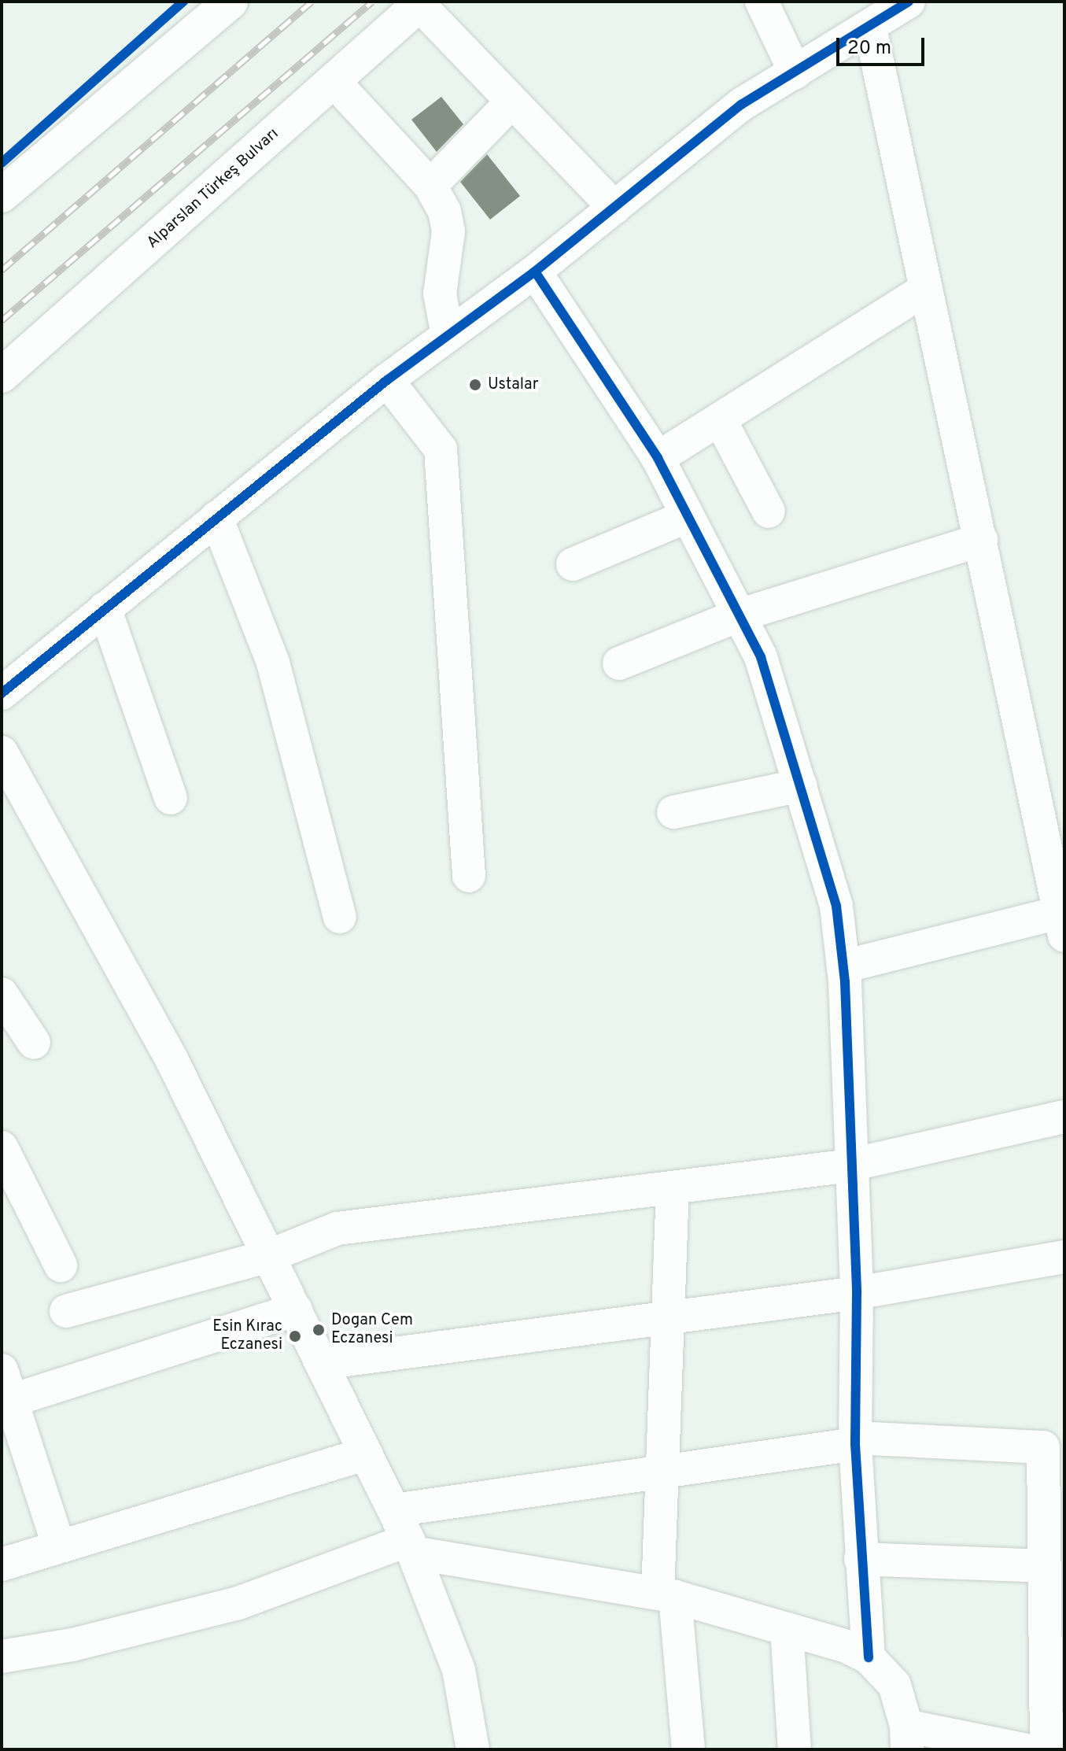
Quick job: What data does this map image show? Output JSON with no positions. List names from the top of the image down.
{
  "streets": {
    "main road": ["Alparslan Türkeş Bulvarı"]
  },
  "places": ["Ustalar", "Dogan Cem Eczanesi", "Esin Kırac Eczanesi"],
  "scale_bar": "20 m"
}
